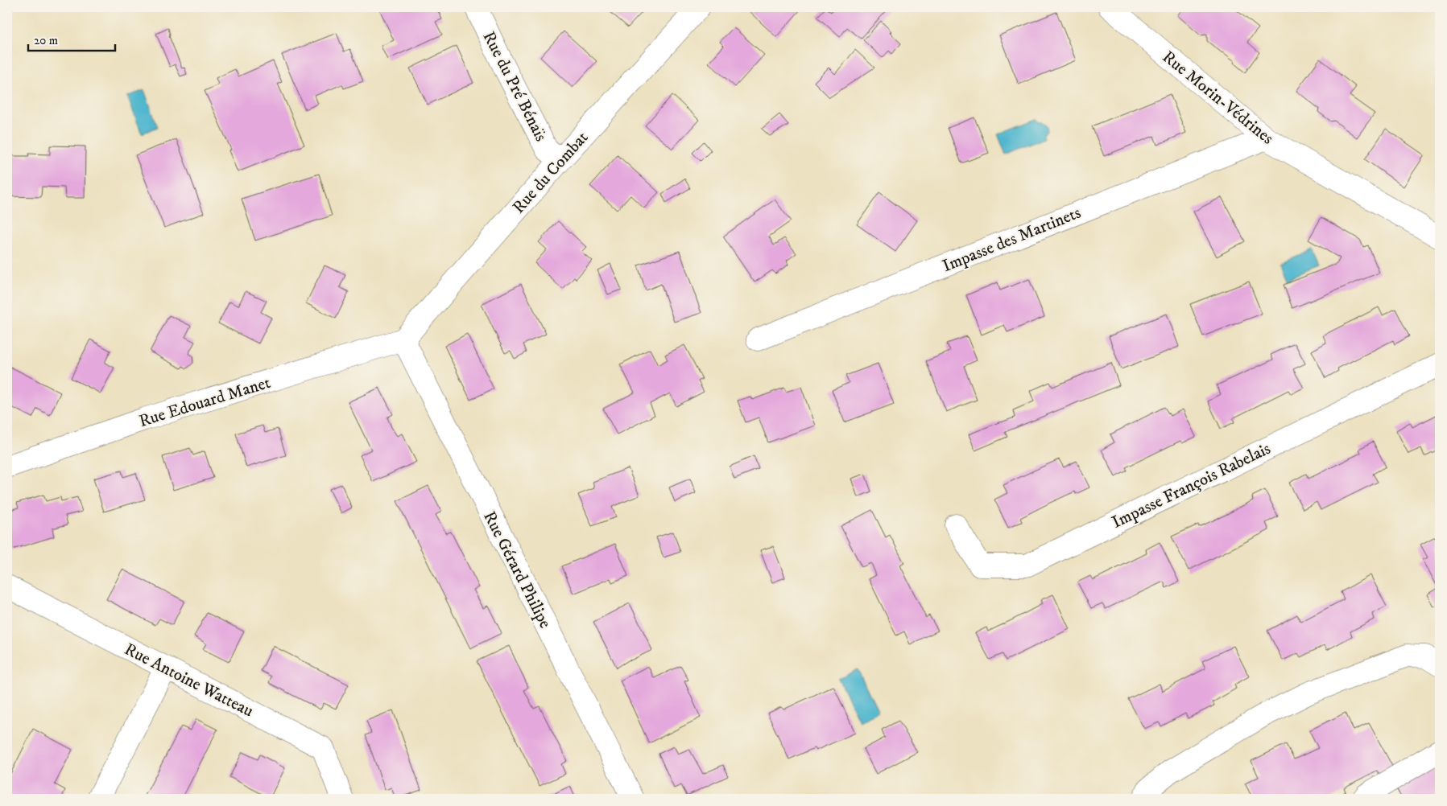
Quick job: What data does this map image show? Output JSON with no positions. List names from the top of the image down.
{
  "streets": {
    "street": [
      "Rue du Pré Bénaïs",
      "Rue Morin-Védrines",
      "Rue du Combat",
      "Impasse des Martinets",
      "Rue Edouard Manet",
      "Impasse François Rabelais",
      "Rue Gérard Philipe",
      "Rue Antoine Watteau"
    ]
  },
  "crossings": [
    ["Rue du Pré Bénaïs", "Rue du Combat"],
    ["Rue Morin-Védrines", "Impasse des Martinets"],
    ["Rue du Combat", "Rue Edouard Manet"],
    ["Rue du Combat", "Rue Gérard Philipe"],
    ["Rue Edouard Manet", "Rue Gérard Philipe"]
  ],
  "scale_bar": "20 m"
}
